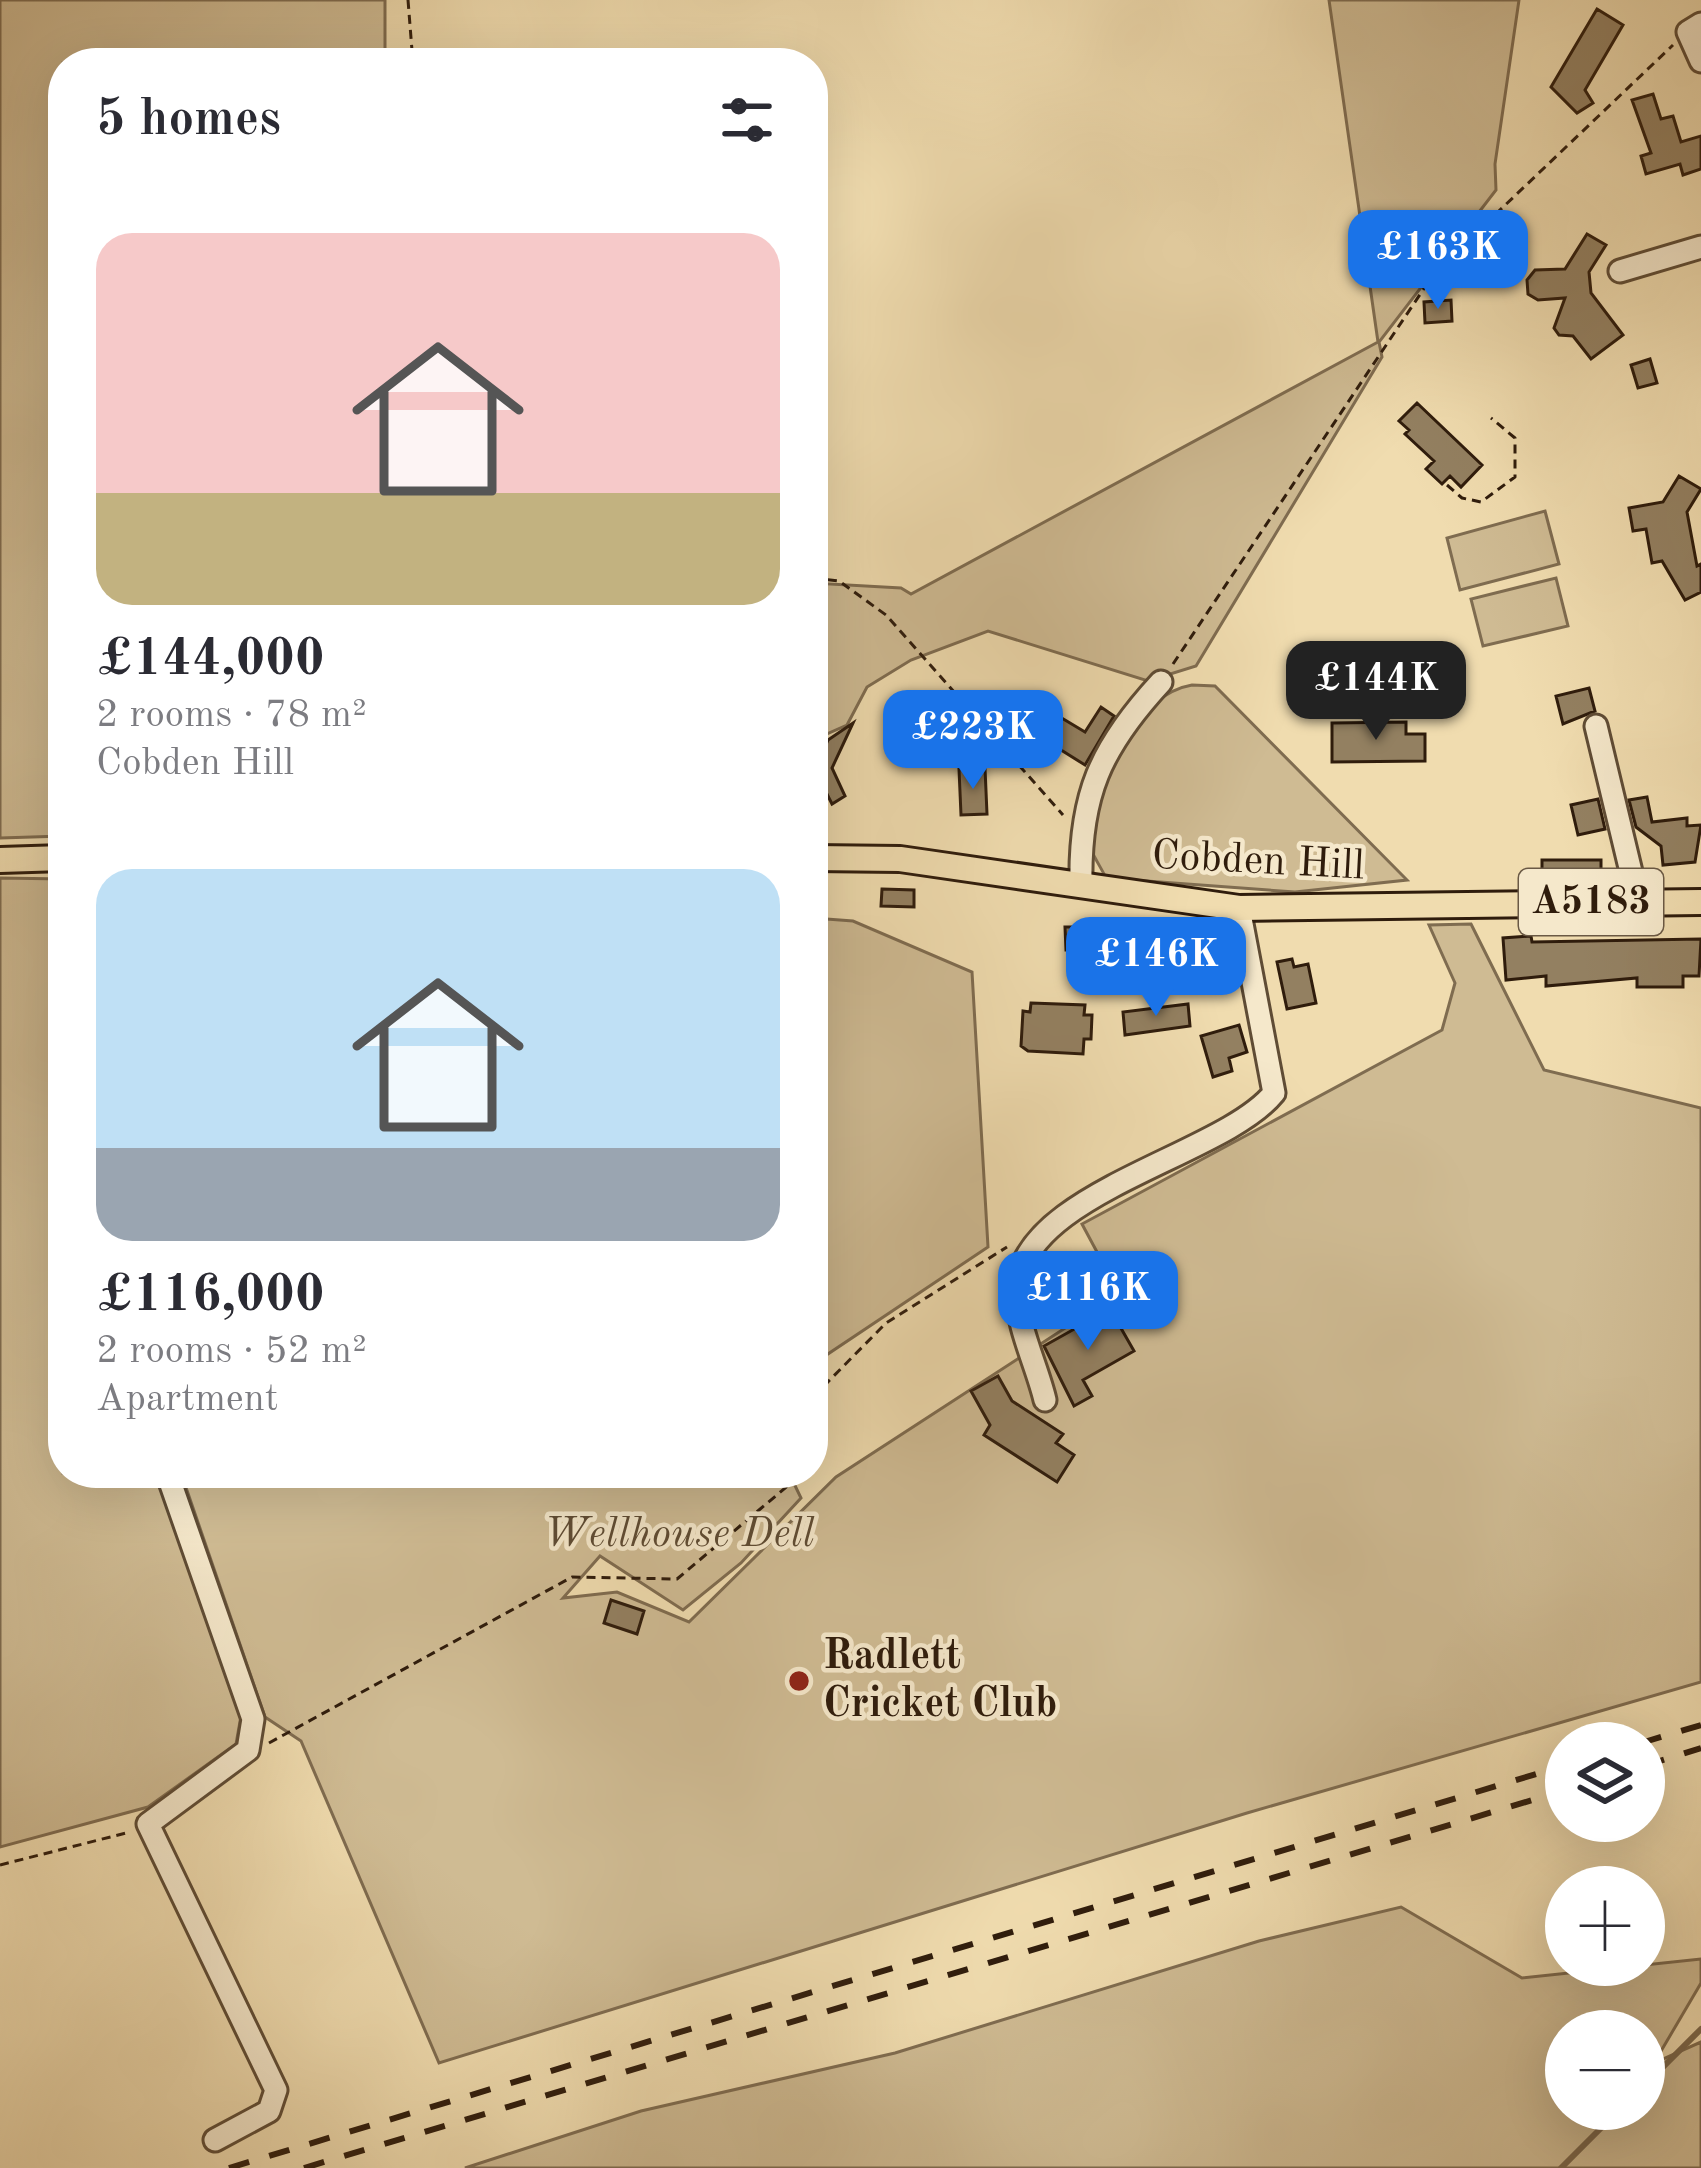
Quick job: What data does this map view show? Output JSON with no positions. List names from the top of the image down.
{
  "streets": {
    "main road": ["Cobden Hill", "A5183"]
  },
  "parks": ["Wellhouse Dell"],
  "places": ["Radlett Cricket Club"],
  "page": {
    "heading": "5 homes",
    "list": [
      {
        "name": "£144,000",
        "note": "2 rooms · 78 m² · Cobden Hill"
      },
      {
        "name": "£116,000",
        "note": "2 rooms · 52 m² · Apartment"
      }
    ],
    "price": [
      "£163K",
      "£144K",
      "£223K",
      "£146K",
      "£116K"
    ],
    "map_buttons": ["+", "−"]
  }
}
